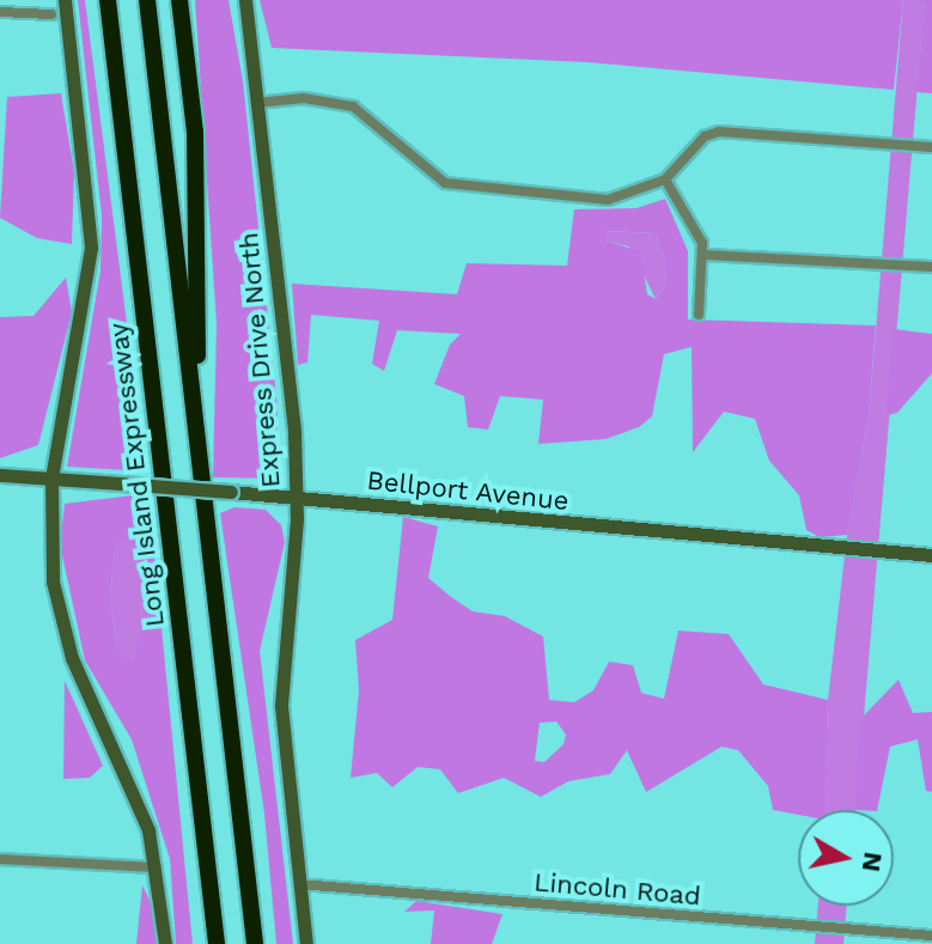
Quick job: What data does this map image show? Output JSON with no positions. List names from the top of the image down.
{
  "streets": {
    "highway": ["Long Island Expressway"],
    "main road": ["Express Drive North", "Bellport Avenue"],
    "street": ["Lincoln Road"]
  },
  "crossings": [
    ["Express Drive North", "Bellport Avenue"],
    ["Express Drive North", "Lincoln Road"]
  ],
  "north": "right"
}
